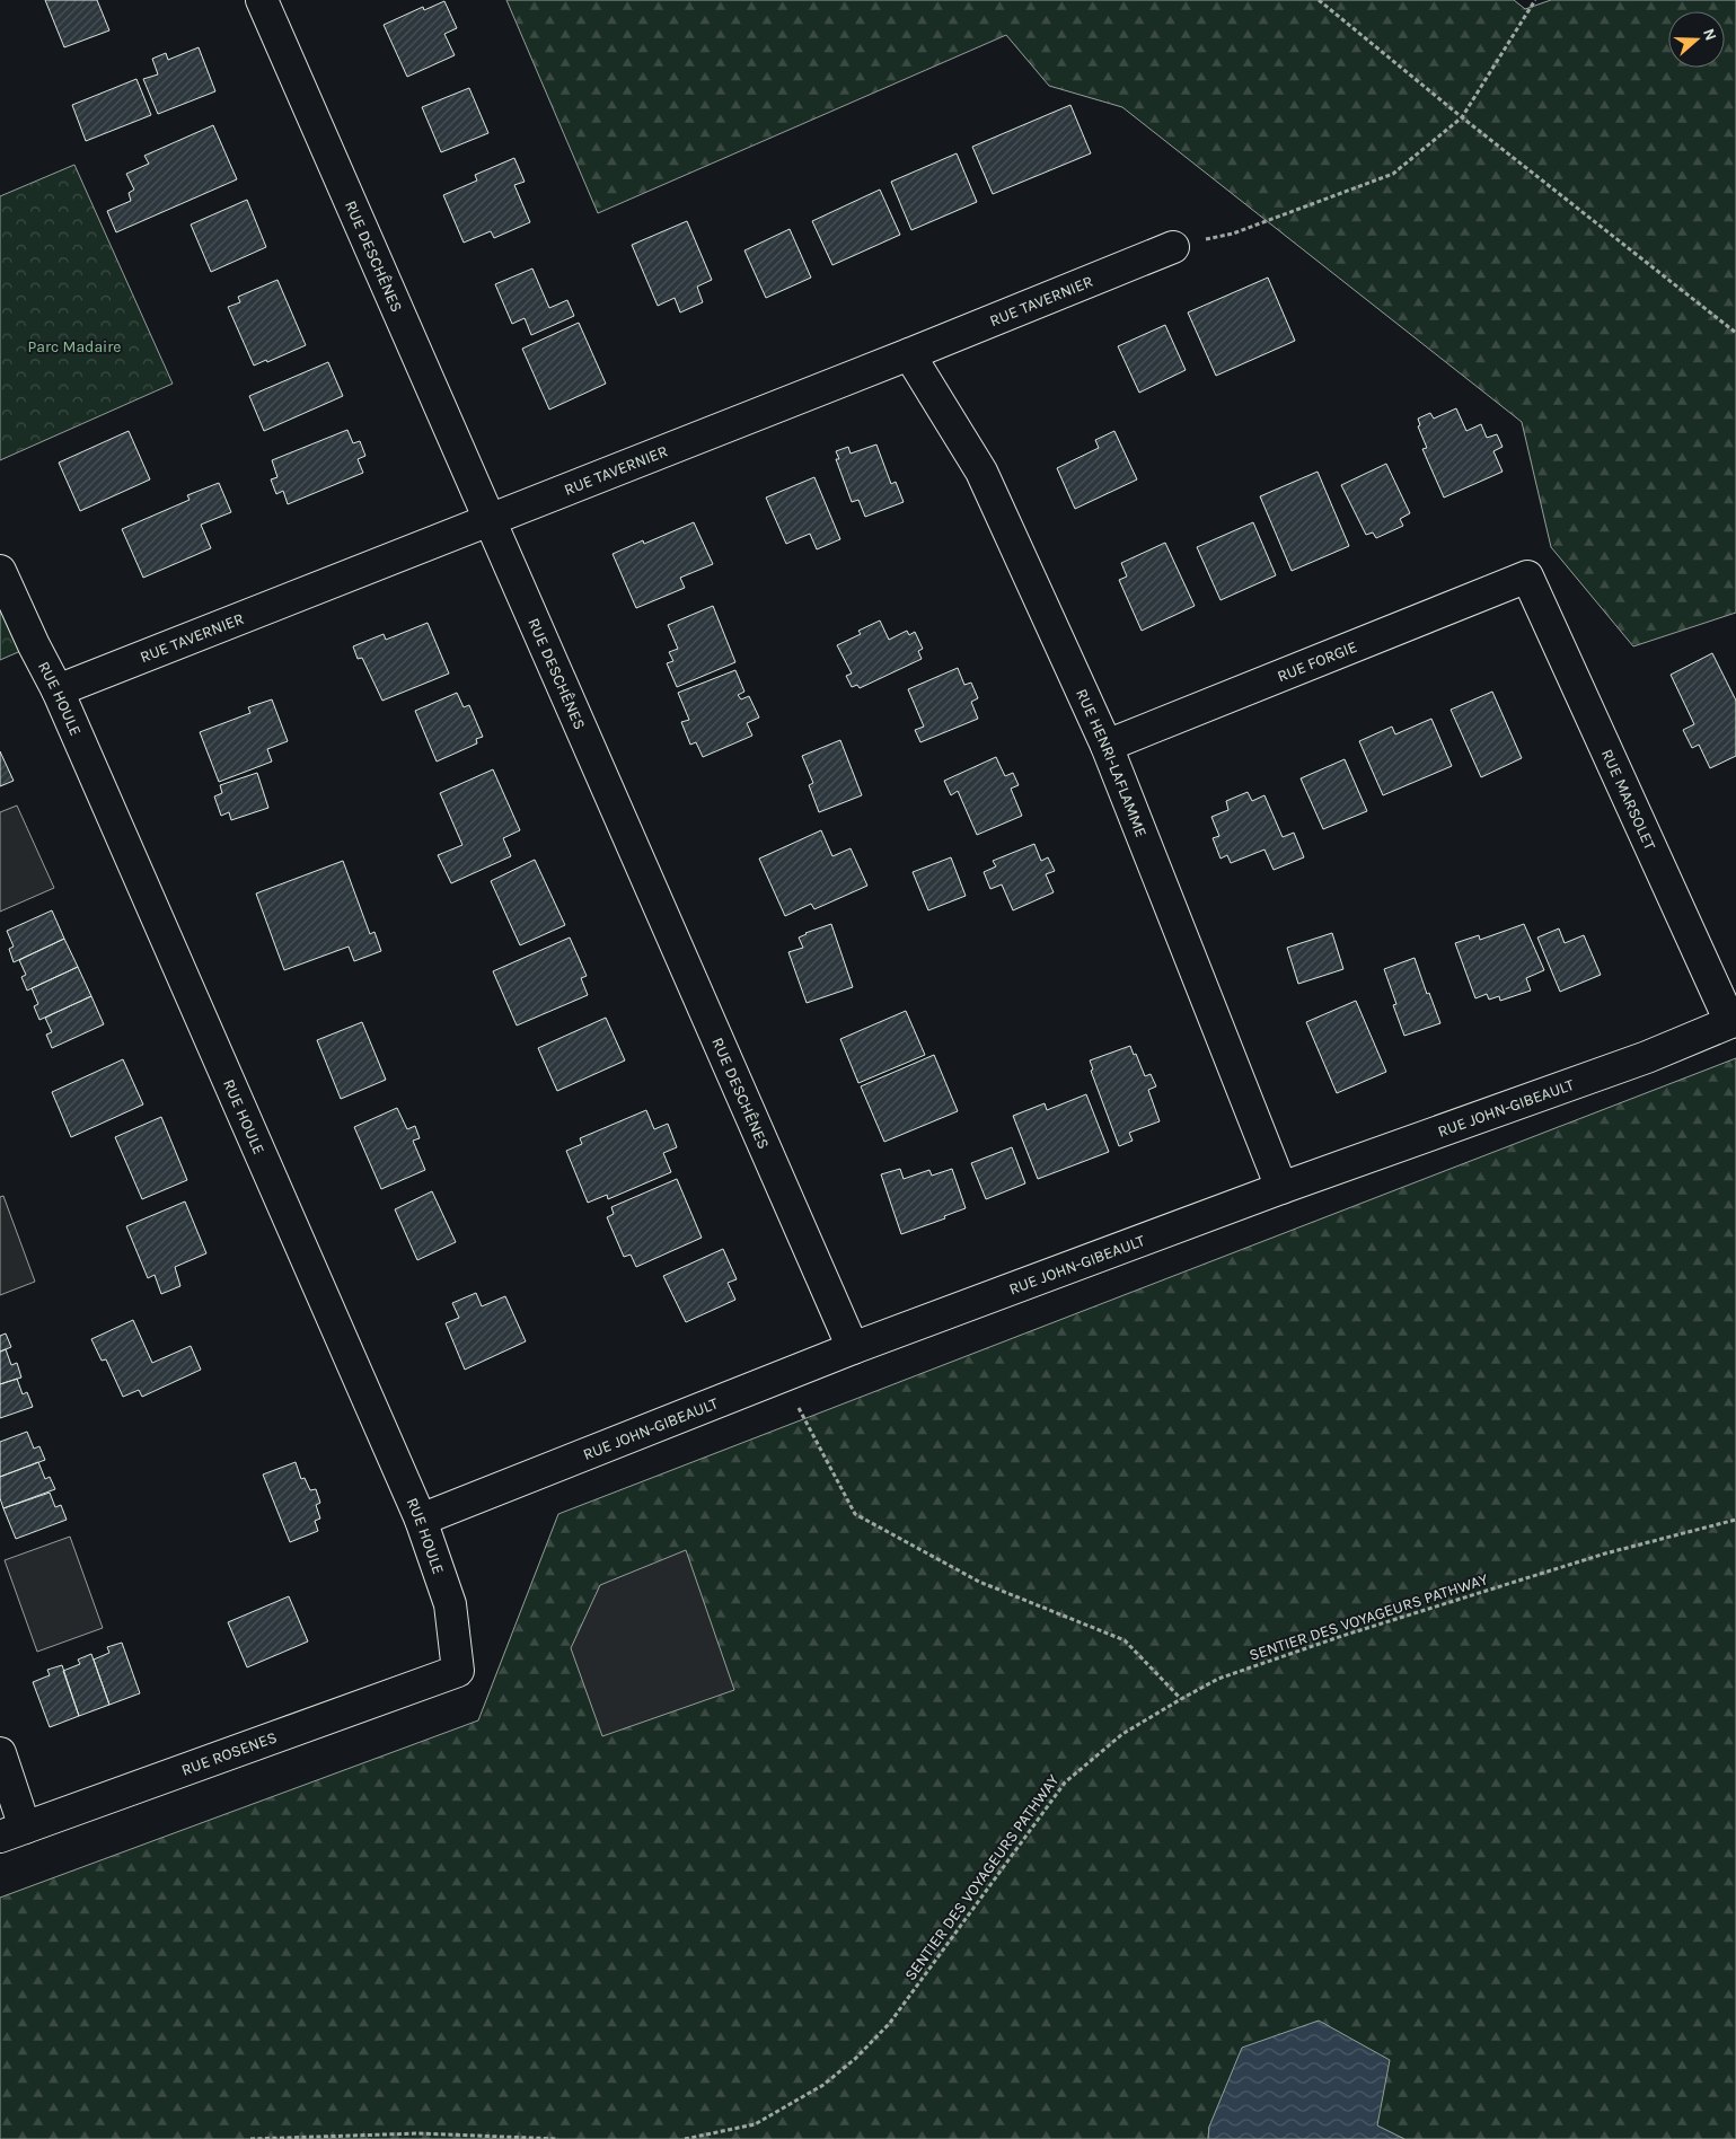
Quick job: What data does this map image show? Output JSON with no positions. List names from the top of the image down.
{
  "streets": {
    "street": [
      "RUE DESCHÊNES",
      "RUE TAVERNIER",
      "RUE FORGIE",
      "RUE HOULE",
      "RUE HENRI-LAFLAMME",
      "RUE MARSOLET",
      "RUE JOHN-GIBEAULT",
      "RUE ROSENES"
    ],
    "path": ["SENTIER DES VOYAGEURS PATHWAY"]
  },
  "crossings": [
    ["RUE DESCHÊNES", "RUE TAVERNIER"],
    ["RUE DESCHÊNES", "RUE JOHN-GIBEAULT"],
    ["RUE TAVERNIER", "RUE HOULE"],
    ["RUE TAVERNIER", "RUE HENRI-LAFLAMME"],
    ["RUE FORGIE", "RUE HENRI-LAFLAMME"],
    ["RUE FORGIE", "RUE MARSOLET"],
    ["RUE HOULE", "RUE JOHN-GIBEAULT"],
    ["RUE HOULE", "RUE ROSENES"],
    ["RUE HENRI-LAFLAMME", "RUE JOHN-GIBEAULT"],
    ["RUE MARSOLET", "RUE JOHN-GIBEAULT"]
  ],
  "parks": ["Parc Madaire"],
  "north": "right"
}
